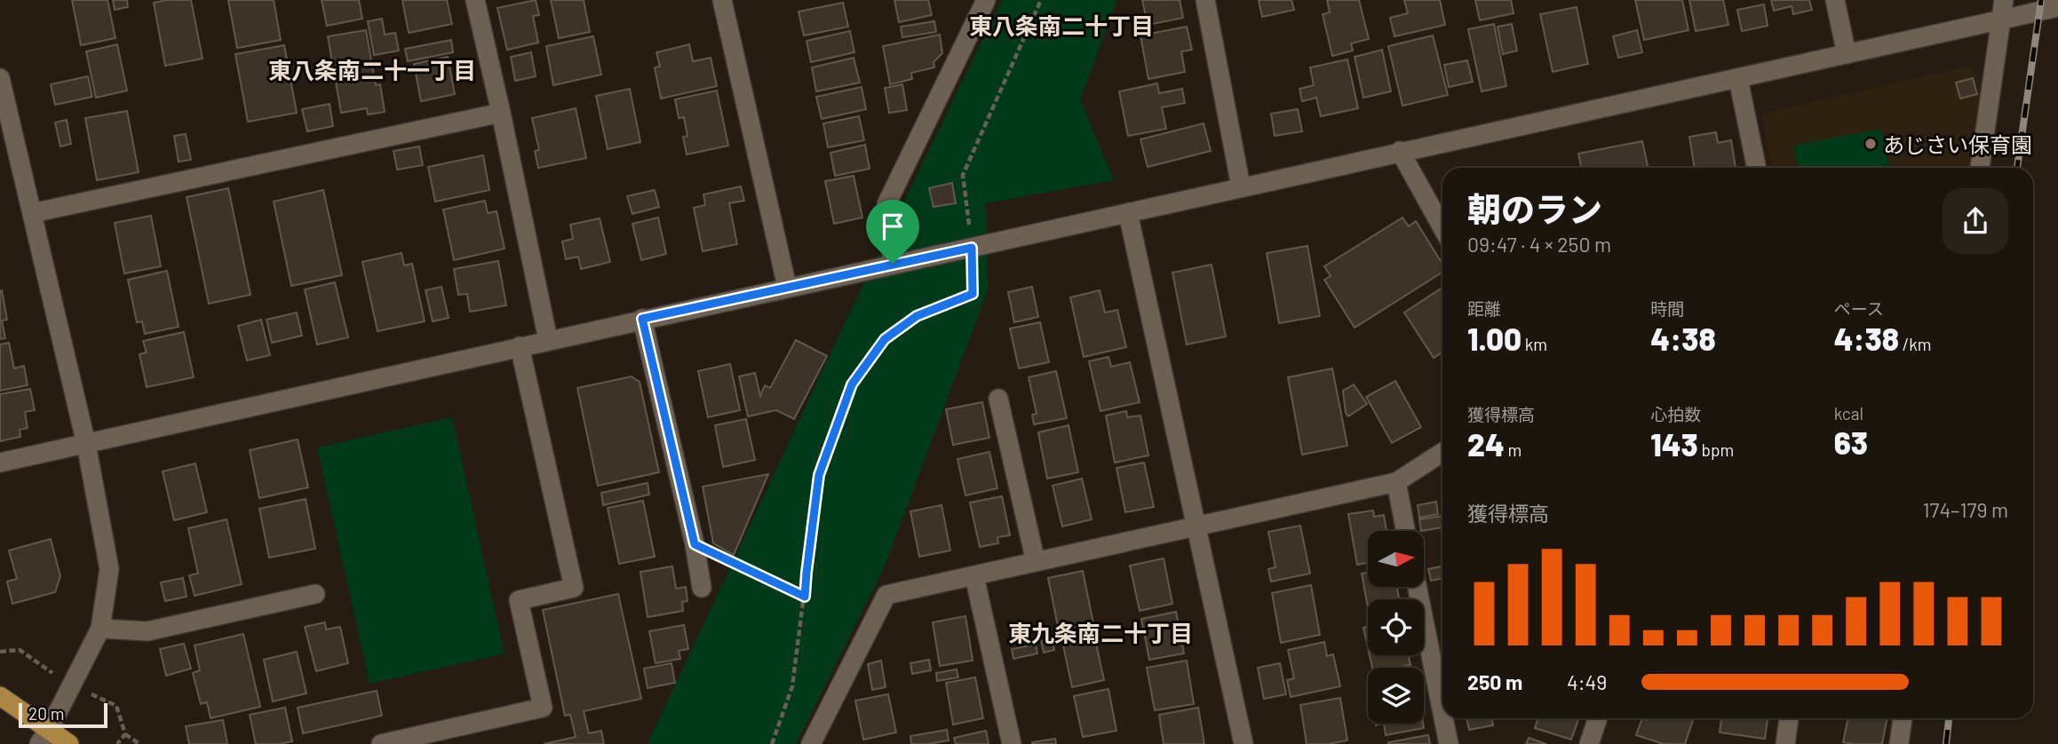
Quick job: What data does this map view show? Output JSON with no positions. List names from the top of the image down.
{
  "districts": ["東八条南二十丁目", "東八条南二十一丁目", "東九条南二十丁目"],
  "places": ["あじさい保育園"],
  "scale_bar": "20 m",
  "north": "right",
  "page": {
    "heading": ["朝のラン", "09:47 · 4 × 250 m"],
    "stats": [
      ["距離", "1.00 km"],
      ["時間", "4:38"],
      ["ペース", "4:38 /km"],
      ["獲得標高", "24 m"],
      ["心拍数", "143 bpm"],
      ["kcal", "63"]
    ],
    "chart": ["獲得標高", "174–179 m"],
    "list": [
      {
        "name": "250 m",
        "note": "4:49"
      }
    ],
    "scale": "20 m"
  }
}
